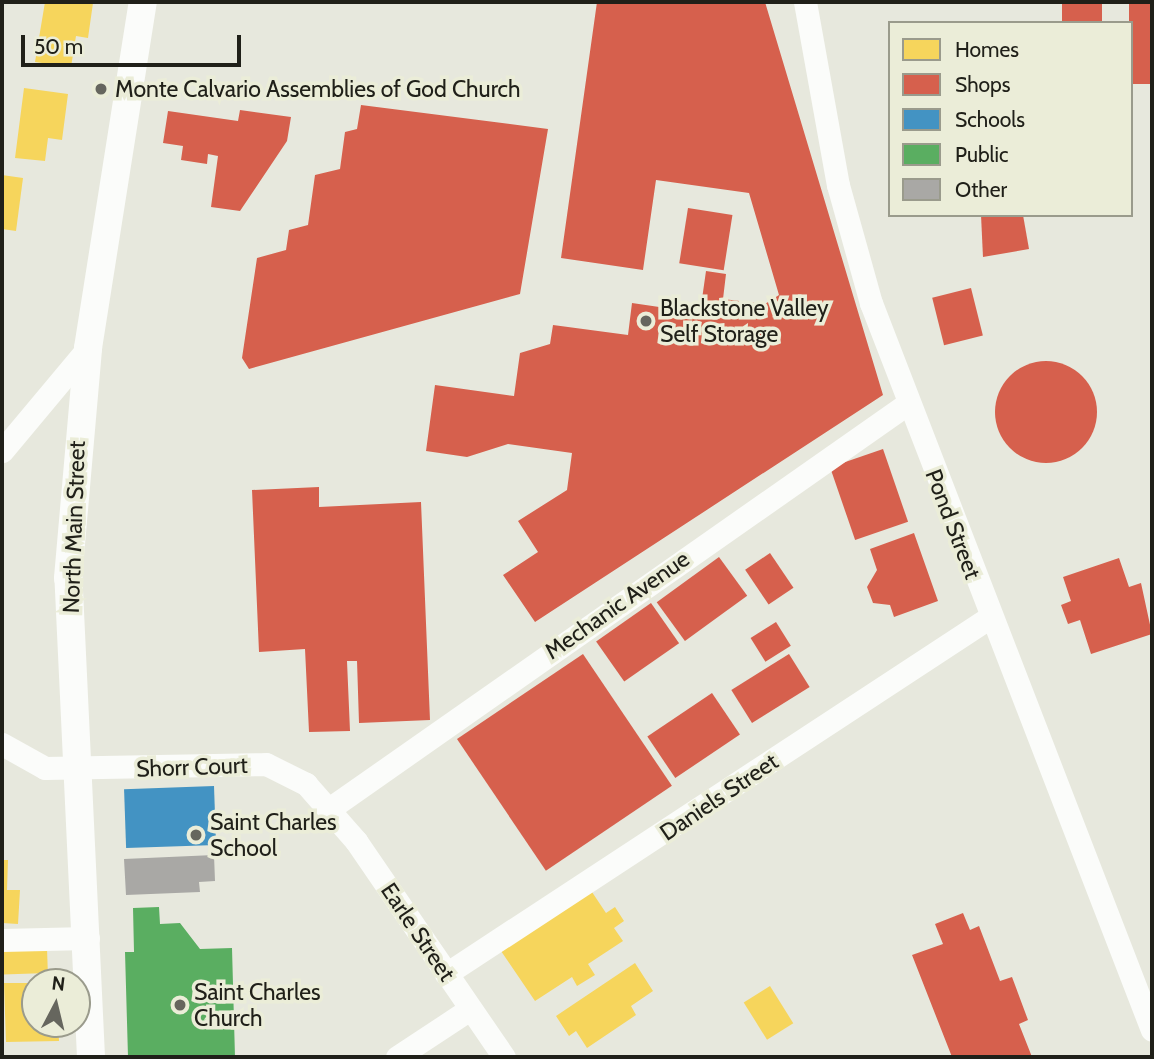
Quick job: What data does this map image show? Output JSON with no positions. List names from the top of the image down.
{
  "streets": {
    "street": [
      "Pond Street",
      "North Main Street",
      "Mechanic Avenue",
      "Shorr Court",
      "Daniels Street",
      "Earle Street"
    ]
  },
  "crossings": [
    ["Pond Street", "Mechanic Avenue"],
    ["Pond Street", "Daniels Street"],
    ["North Main Street", "Shorr Court"],
    ["Mechanic Avenue", "Shorr Court"],
    ["Mechanic Avenue", "Earle Street"],
    ["Shorr Court", "Earle Street"],
    ["Daniels Street", "Earle Street"]
  ],
  "places": [
    "Monte Calvario Assemblies of God Church",
    "Blackstone Valley Self Storage",
    "Saint Charles School",
    "Saint Charles Church"
  ],
  "legend": [
    "Homes",
    "Shops",
    "Schools",
    "Public",
    "Other"
  ],
  "scale_bar": "50 m",
  "north": "top"
}
